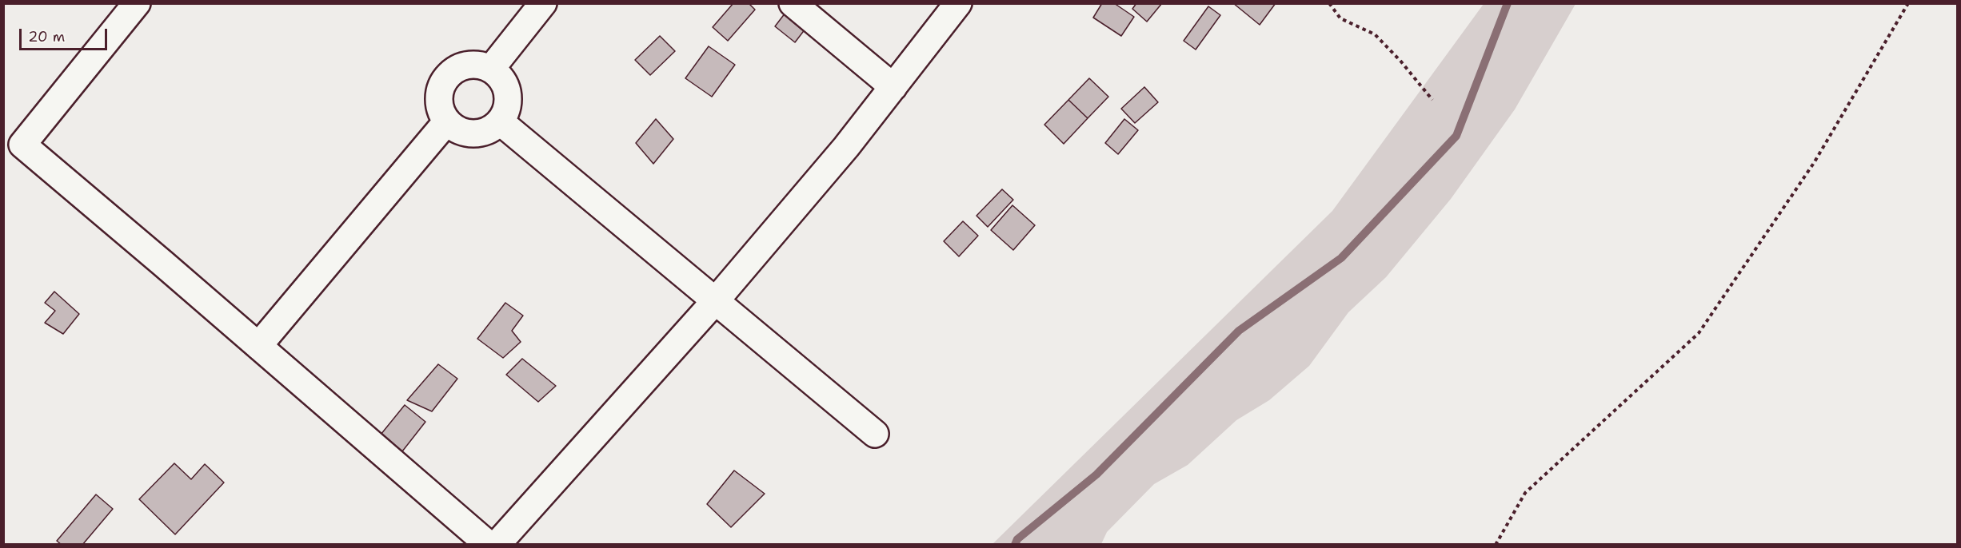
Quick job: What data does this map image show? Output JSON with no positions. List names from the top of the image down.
{
  "scale_bar": "20 m"
}
